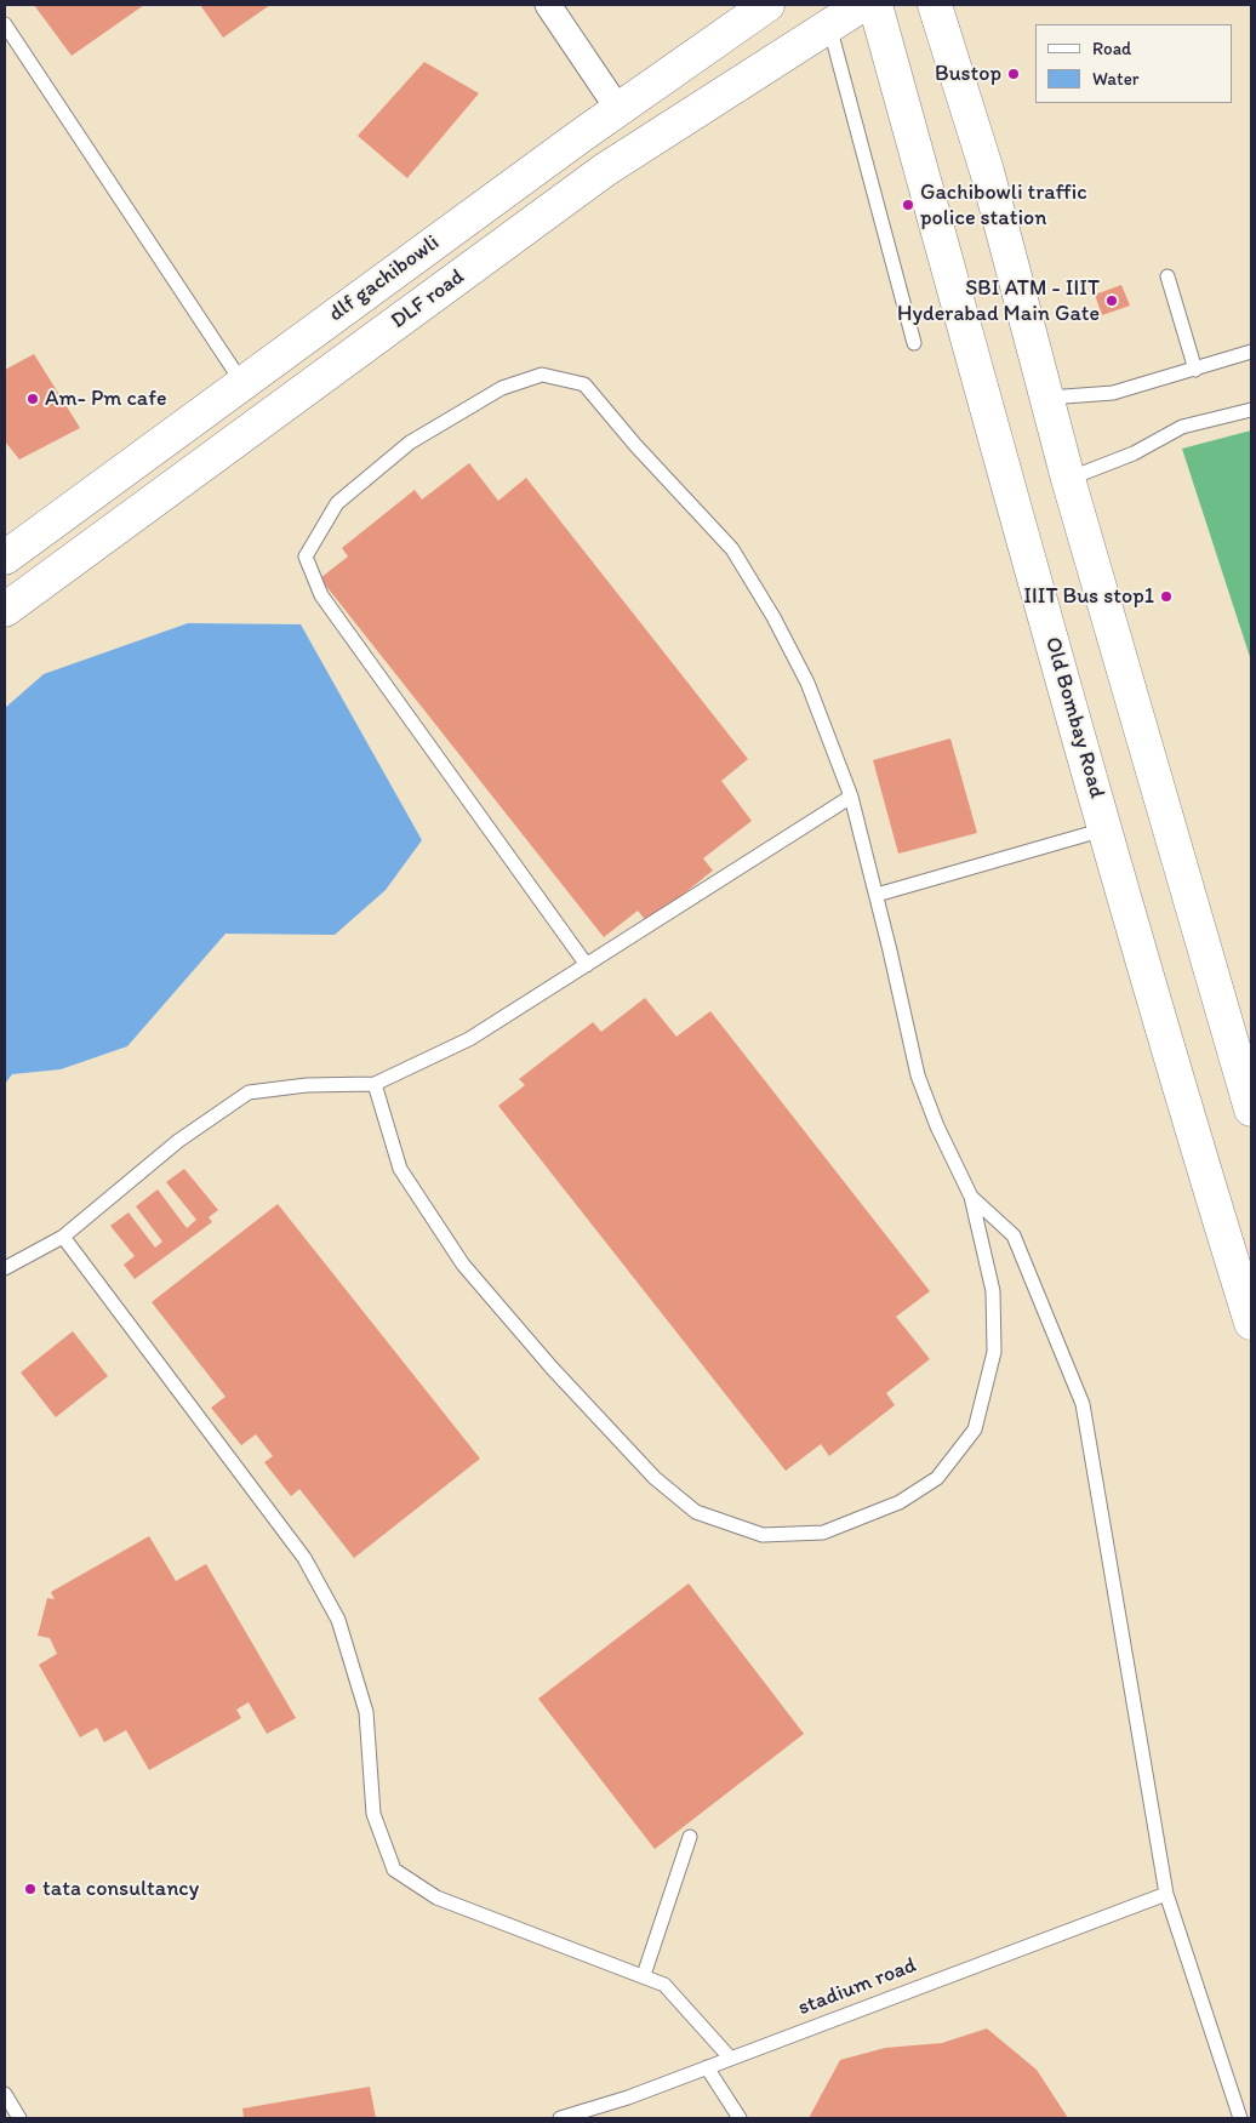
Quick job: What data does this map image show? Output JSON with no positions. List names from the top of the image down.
{
  "streets": {
    "main road": ["dlf gachibowli", "DLF road", "Old Bombay Road"],
    "lane": ["stadium road"]
  },
  "places": [
    "Bustop",
    "Gachibowli traffic police station",
    "SBI ATM - IIIT Hyderabad Main Gate",
    "Am- Pm cafe",
    "IIIT Bus stop1",
    "tata consultancy"
  ],
  "legend": ["Road", "Water"]
}
